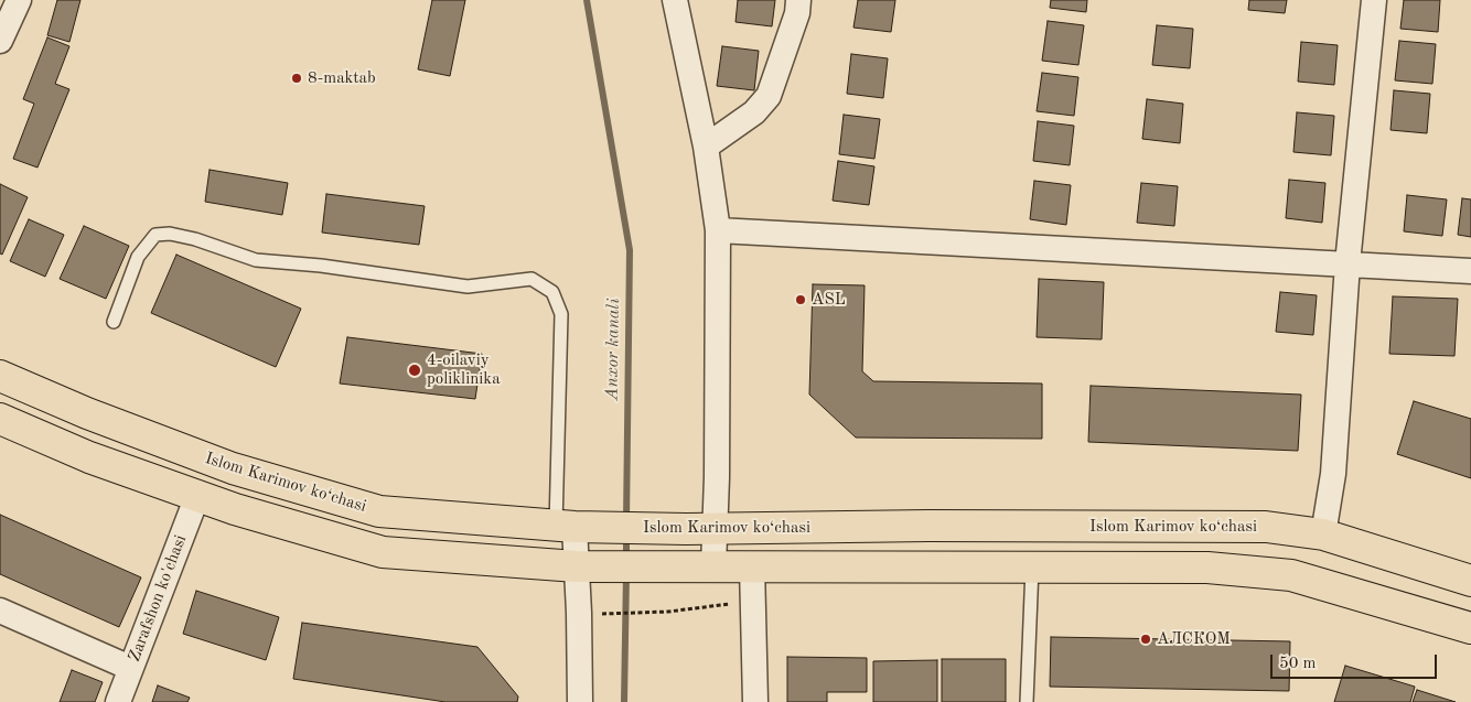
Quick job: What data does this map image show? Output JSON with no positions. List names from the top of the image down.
{
  "streets": {
    "main road": ["Islom Karimov ko‘chasi"],
    "street": ["Zarafshon ko'chasi"]
  },
  "water": ["Anxor kanali"],
  "places": [
    "8-maktab",
    "ASL",
    "4-oilaviy poliklinika",
    "АЛСКОМ"
  ],
  "scale_bar": "50 m"
}
